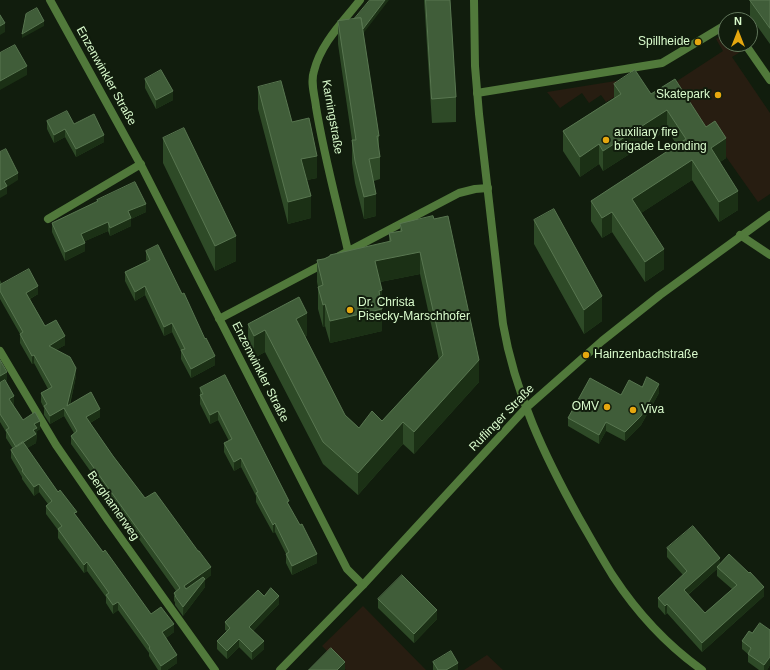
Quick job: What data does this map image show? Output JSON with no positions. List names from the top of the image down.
{
  "streets": {
    "street": [
      "Enzenwinkler Straße",
      "Karningstraße",
      "Ruflinger Straße",
      "Berghamerweg"
    ]
  },
  "crossings": [
    ["Enzenwinkler Straße", "Ruflinger Straße"]
  ],
  "places": [
    "Spillheide",
    "Skatepark",
    "auxiliary fire brigade Leonding",
    "Dr. Christa Pisecky-Marschhofer",
    "Hainzenbachstraße",
    "OMV",
    "Viva"
  ],
  "north": "top"
}
